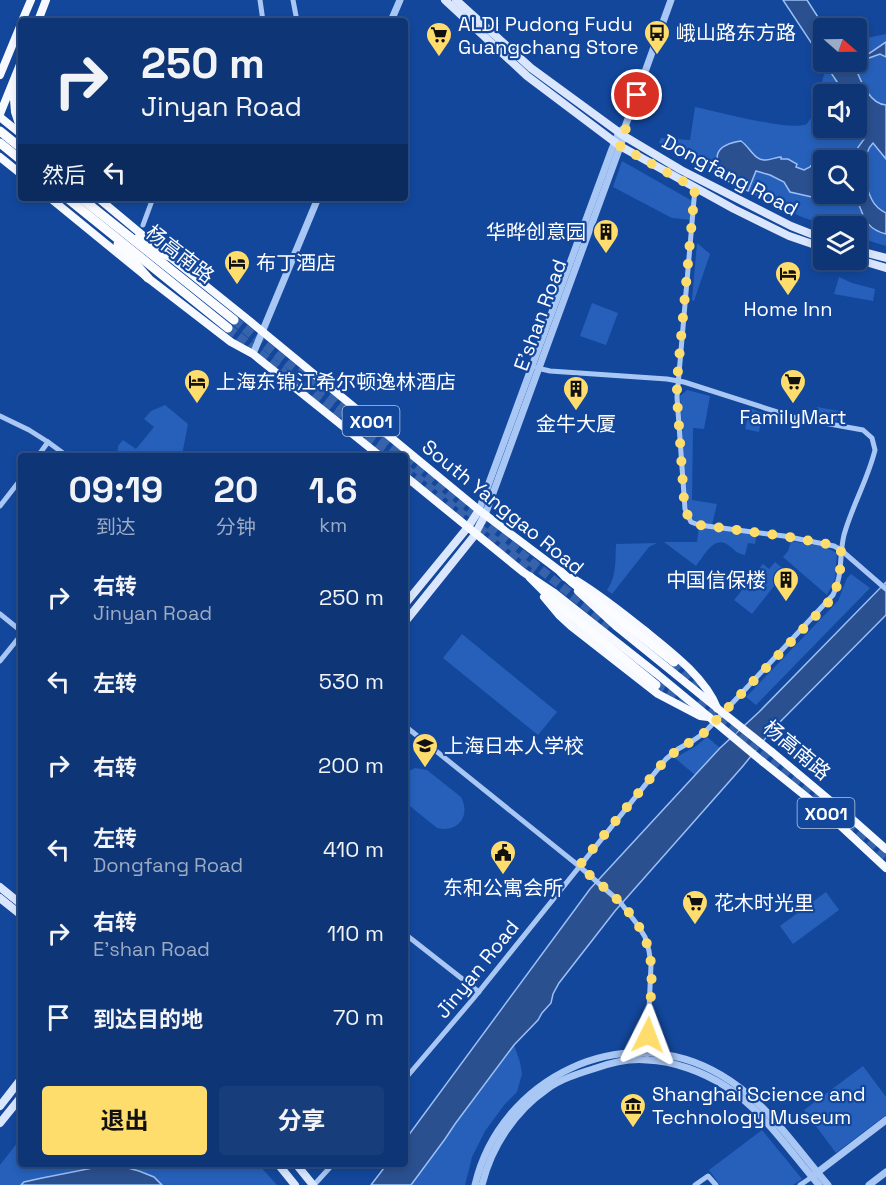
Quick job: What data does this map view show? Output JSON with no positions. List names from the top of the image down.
{
  "streets": {
    "highway": ["杨高南路"],
    "main road": ["Dongfang Road", "X001", "South Yanggao Road"],
    "street": ["E'shan Road", "Jinyan Road"]
  },
  "crossings": [
    ["Dongfang Road", "E'shan Road"],
    ["杨高南路", "X001"],
    ["杨高南路", "South Yanggao Road"],
    ["E'shan Road", "South Yanggao Road"],
    ["X001", "South Yanggao Road"]
  ],
  "places": {
    "bus stop": ["峨山路东方路"],
    "supermarket": ["ALDI Pudong Fudu Guangchang Store", "FamilyMart", "花木时光里"],
    "building": ["华晔创意园", "金牛大厦", "中国信保楼"],
    "hotel": ["布丁酒店", "Home Inn", "上海东锦江希尔顿逸林酒店"],
    "school or university": ["上海日本人学校"],
    "public building": ["东和公寓会所"],
    "museum": ["Shanghai Science and Technology Museum"]
  },
  "north": "right",
  "page": {
    "turn": ["250 m", "Jinyan Road"],
    "then": "然后",
    "eta": [
      "09:19",
      "到达",
      "20",
      "分钟",
      "1.6",
      "km"
    ],
    "list": [
      {
        "name": "右转",
        "note": "Jinyan Road",
        "value": "250 m"
      },
      {
        "name": "左转",
        "value": "530 m"
      },
      {
        "name": "右转",
        "value": "200 m"
      },
      {
        "name": "左转",
        "note": "Dongfang Road",
        "value": "410 m"
      },
      {
        "name": "右转",
        "note": "E'shan Road",
        "value": "110 m"
      },
      {
        "name": "到达目的地",
        "value": "70 m"
      }
    ],
    "buttons": ["退出", "分享"]
  }
}
